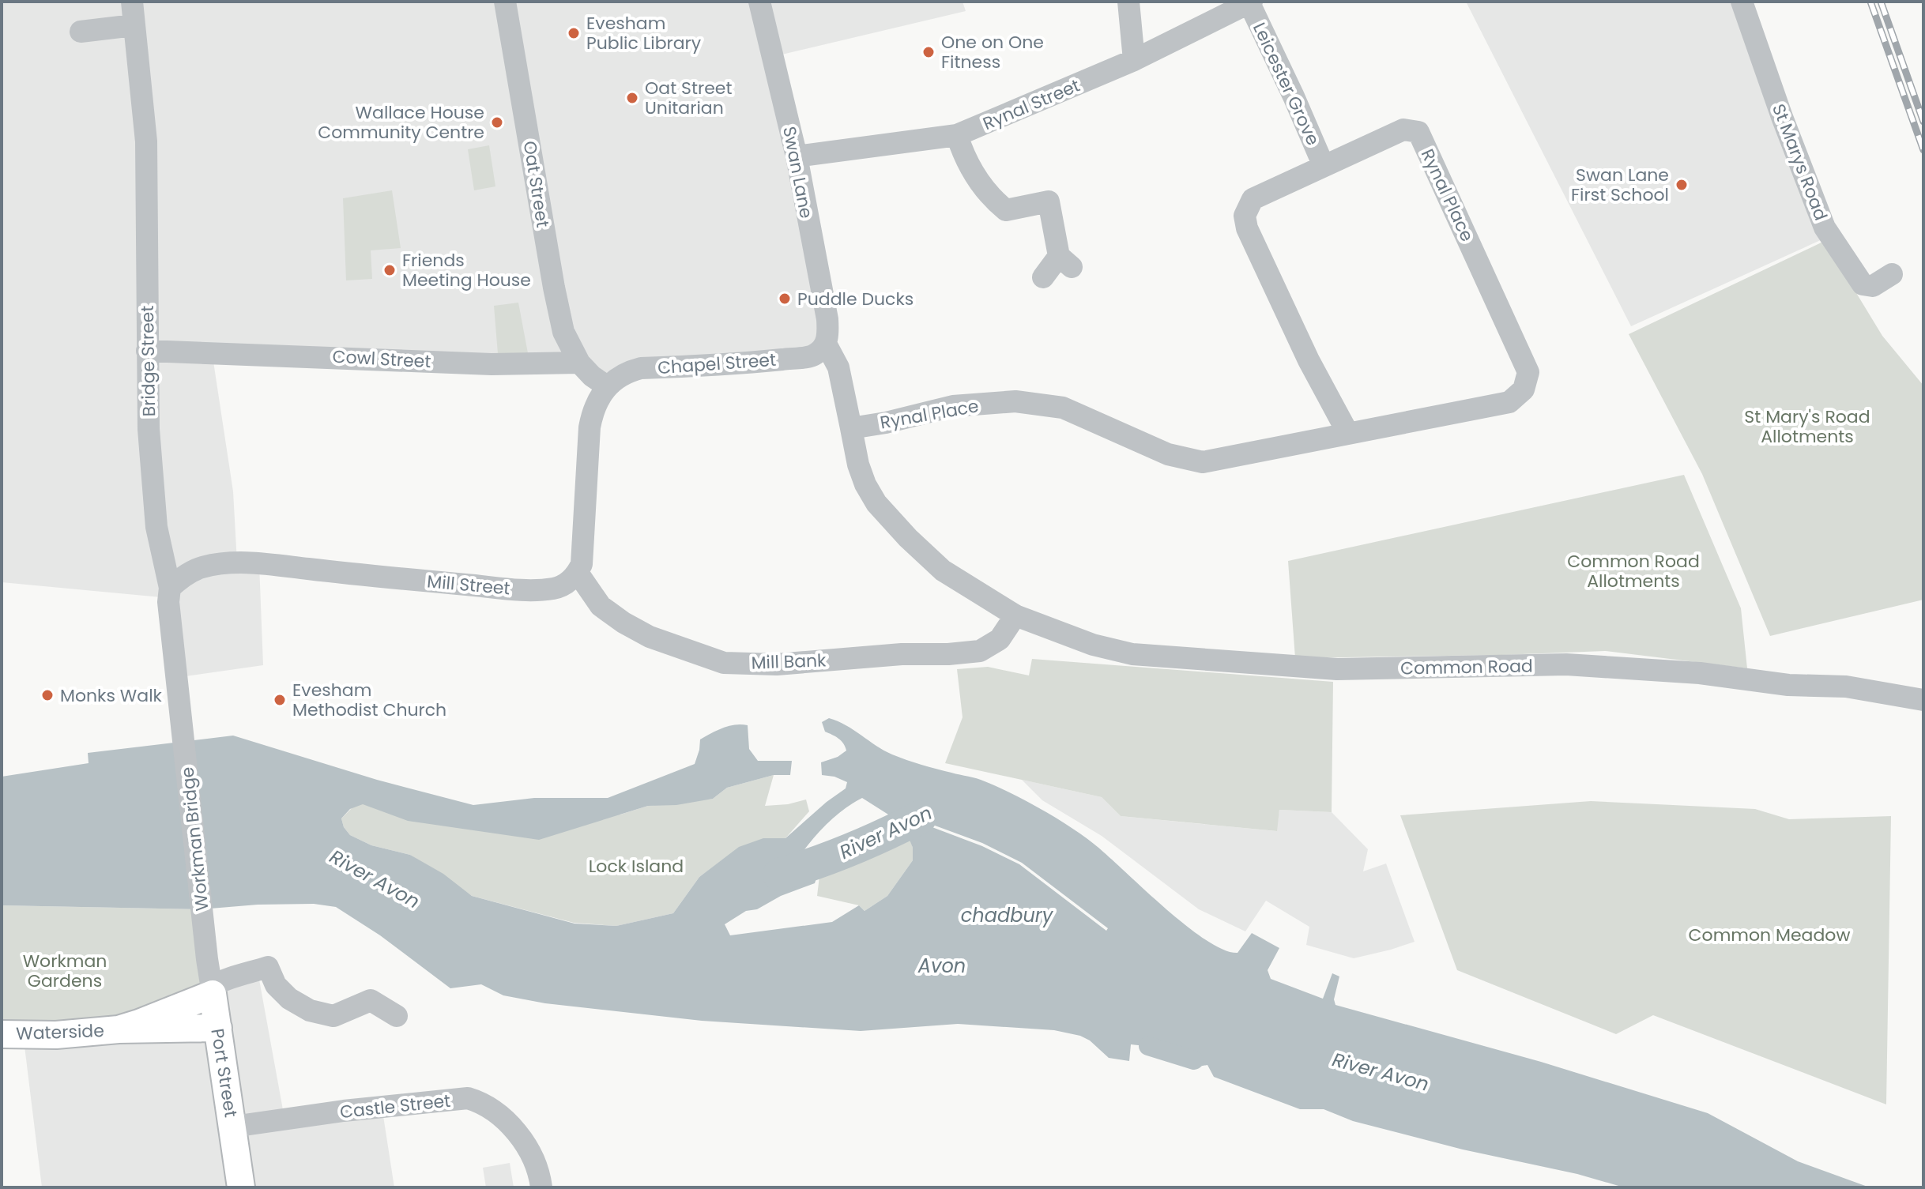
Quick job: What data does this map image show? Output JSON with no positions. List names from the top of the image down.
{
  "streets": {
    "main road": ["Waterside", "Port Street"],
    "street": [
      "Leicester Grove",
      "Rynal Street",
      "St Marys Road",
      "Swan Lane",
      "Oat Street",
      "Rynal Place",
      "Cowl Street",
      "Bridge Street",
      "Chapel Street",
      "Mill Street",
      "Mill Bank",
      "Common Road",
      "Workman Bridge",
      "Castle Street"
    ]
  },
  "crossings": [
    ["Leicester Grove", "Rynal Street"],
    ["Leicester Grove", "Rynal Place"],
    ["Rynal Street", "Swan Lane"],
    ["Swan Lane", "Chapel Street"],
    ["Oat Street", "Cowl Street"],
    ["Rynal Place", "Common Road"],
    ["Cowl Street", "Bridge Street"],
    ["Bridge Street", "Mill Street"],
    ["Bridge Street", "Workman Bridge"],
    ["Mill Street", "Mill Bank"],
    ["Mill Bank", "Common Road"],
    ["Workman Bridge", "Port Street"],
    ["Waterside", "Port Street"],
    ["Port Street", "Castle Street"]
  ],
  "water": ["River Avon", "chadbury", "Avon"],
  "parks": [
    "St Mary's Road Allotments",
    "Common Road Allotments",
    "Lock Island",
    "Common Meadow",
    "Workman Gardens"
  ],
  "places": [
    "Evesham Public Library",
    "One on One Fitness",
    "Oat Street Unitarian",
    "Wallace House Community Centre",
    "Swan Lane First School",
    "Friends Meeting House",
    "Puddle Ducks",
    "Monks Walk",
    "Evesham Methodist Church"
  ]
}
